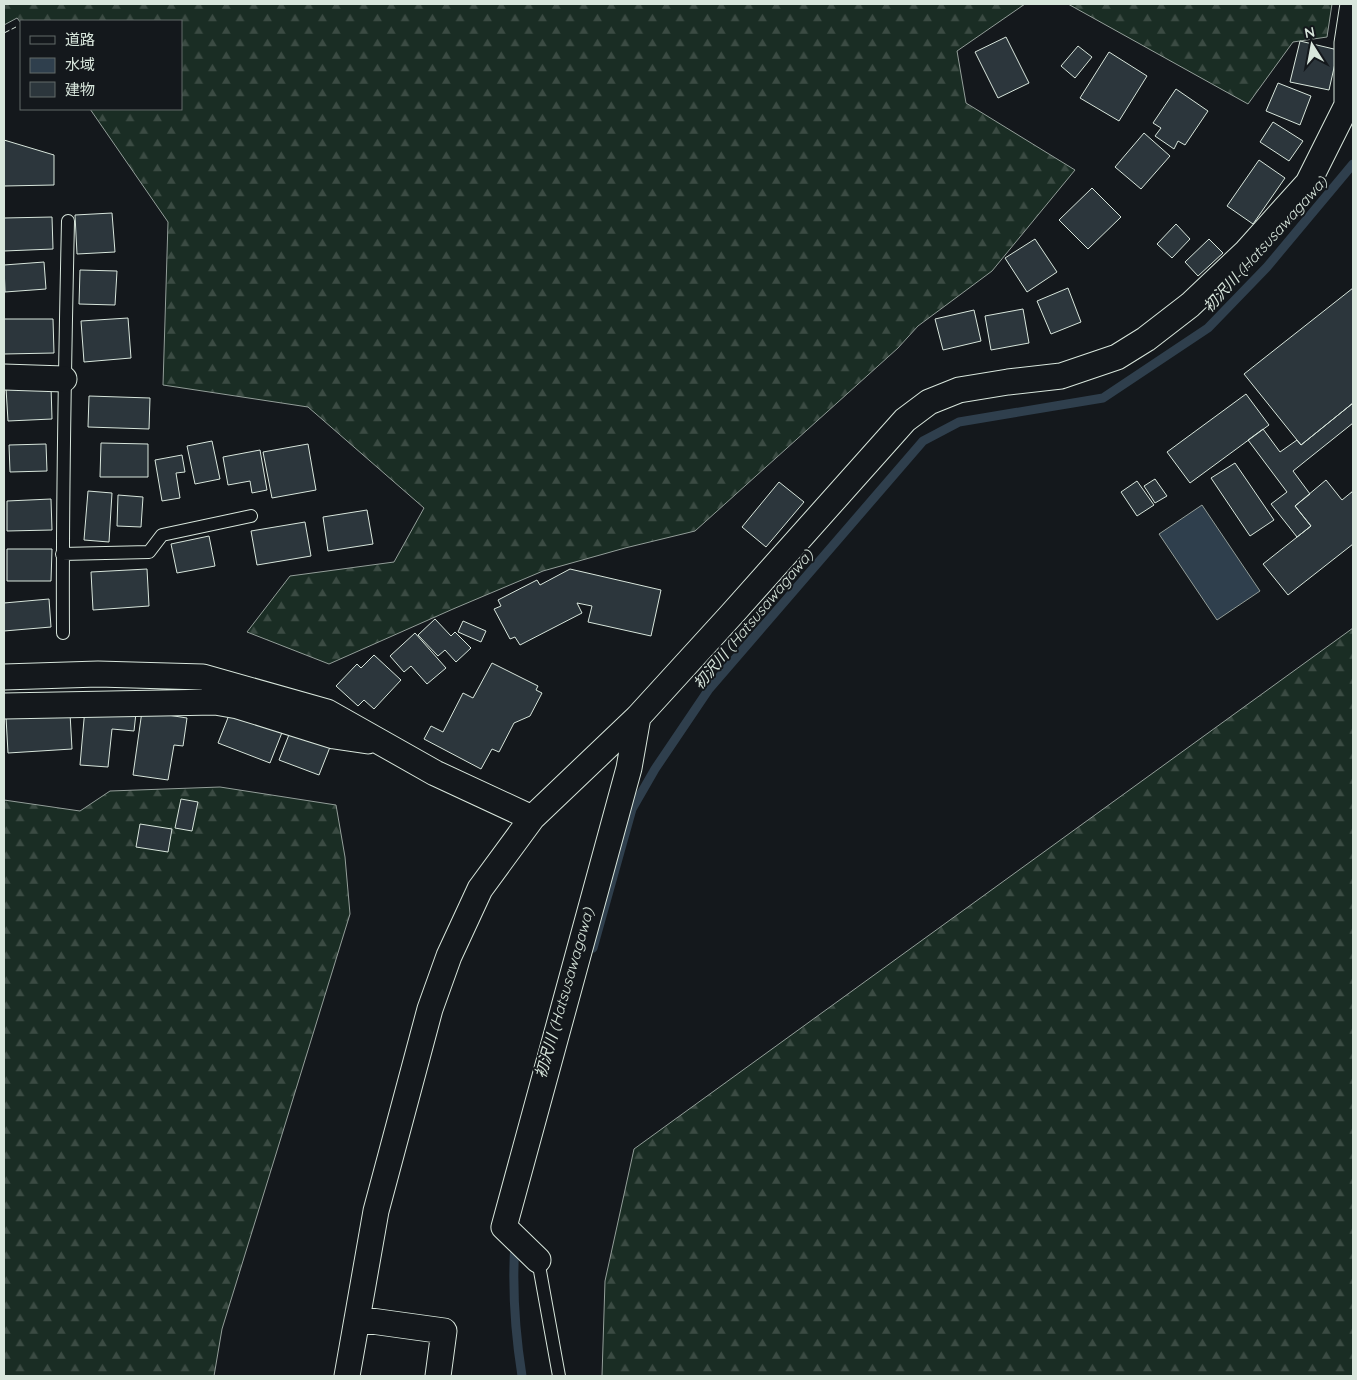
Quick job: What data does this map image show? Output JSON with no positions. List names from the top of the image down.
{
  "water": ["初沢川 (Hatsusawagawa)"],
  "legend": ["道路", "水域", "建物"],
  "north": "top"
}
